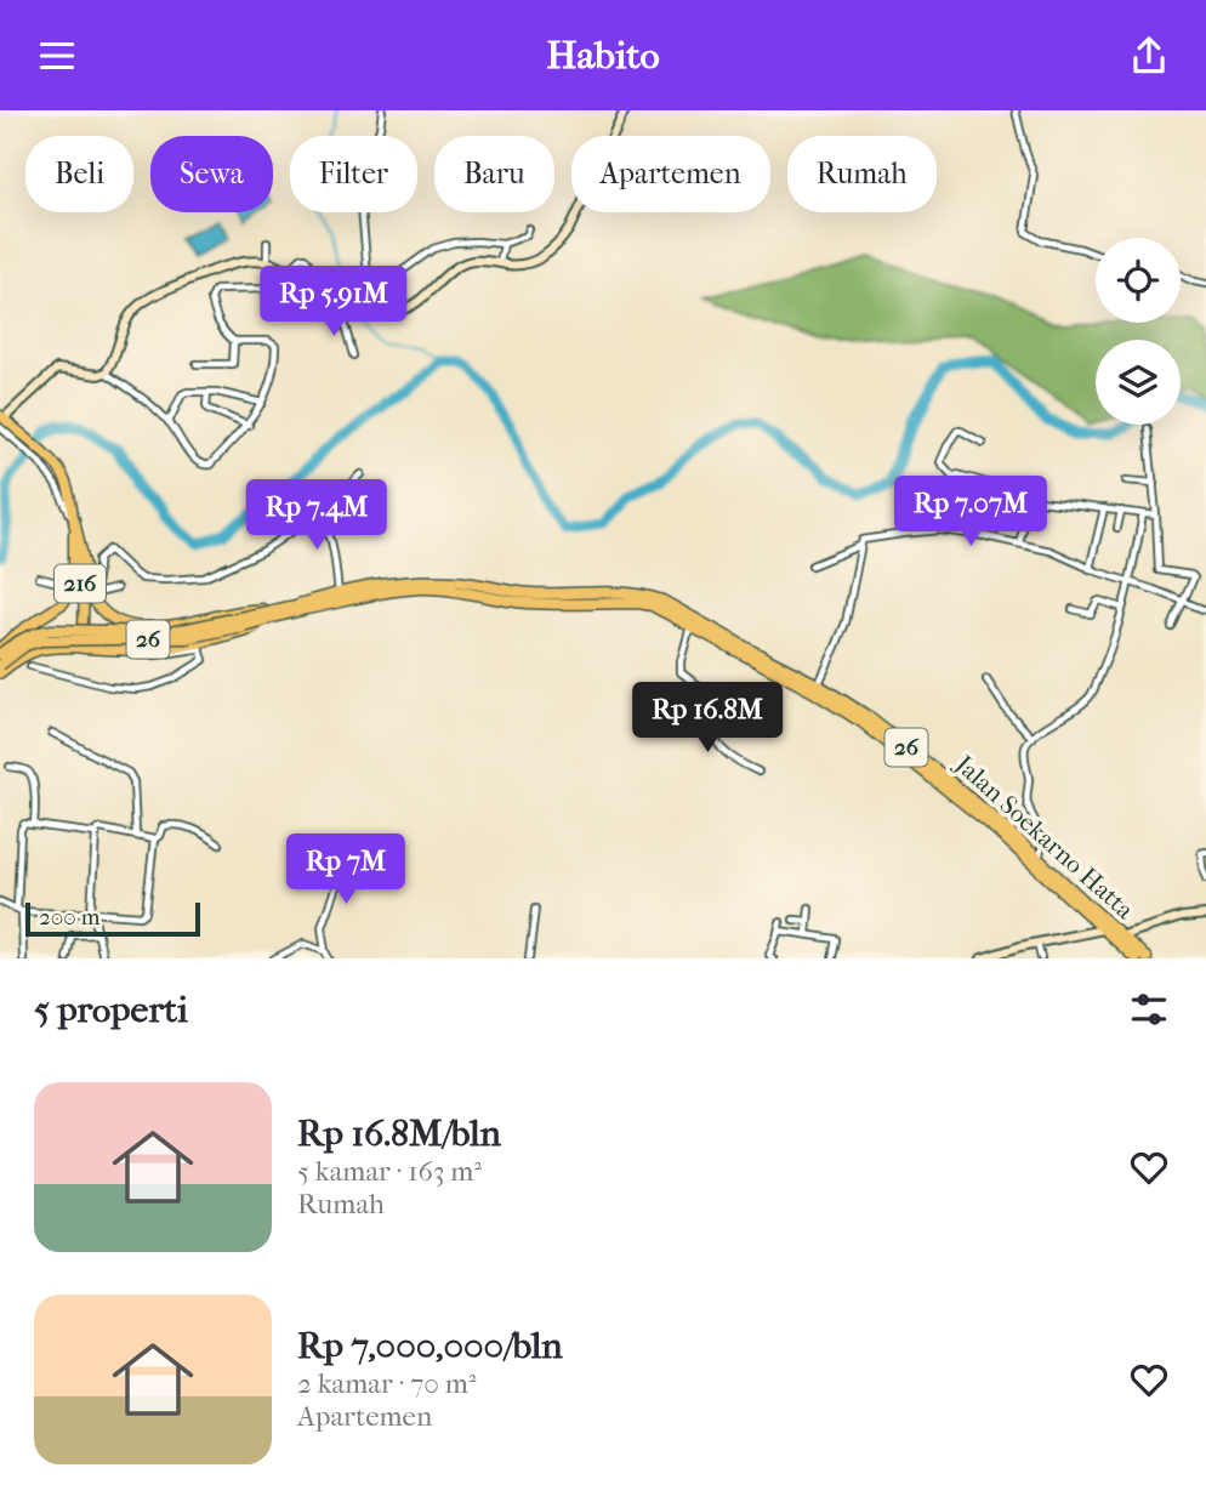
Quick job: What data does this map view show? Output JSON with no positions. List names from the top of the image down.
{
  "streets": {
    "highway": ["26", "Jalan Soekarno Hatta"],
    "main road": ["216"]
  },
  "scale_bar": "200 m",
  "page": {
    "header": "Habito",
    "chip": [
      "Beli",
      "Sewa",
      "Filter",
      "Baru",
      "Apartemen",
      "Rumah"
    ],
    "price": [
      "Rp 5.91M",
      "Rp 7.07M",
      "Rp 7.4M",
      "Rp 16.8M",
      "Rp 7M"
    ],
    "scale": "200 m",
    "heading": "5 properti",
    "list": [
      {
        "name": "Rp 16.8M/bln",
        "note": "5 kamar · 163 m² · Rumah"
      },
      {
        "name": "Rp 7,000,000/bln",
        "note": "2 kamar · 70 m² · Apartemen"
      }
    ]
  }
}
